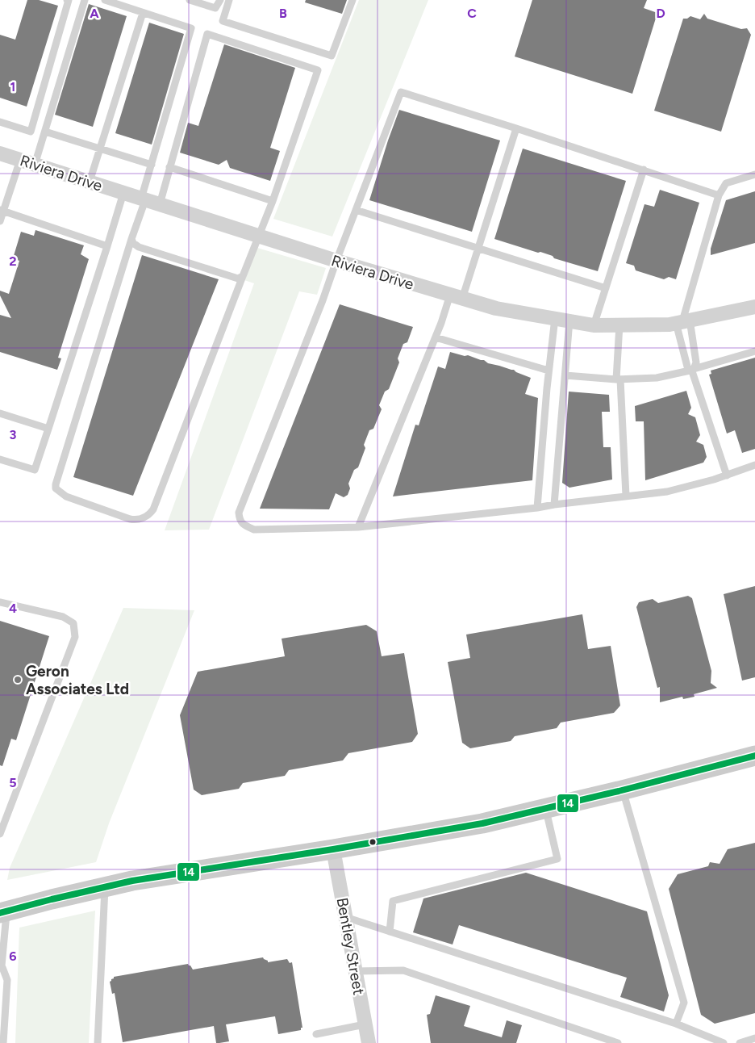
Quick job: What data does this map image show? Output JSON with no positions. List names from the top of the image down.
{
  "streets": {
    "street": ["Riviera Drive", "Bentley Street"]
  },
  "places": ["Geron Associates Ltd"],
  "lines": ["transit line 14"],
  "grid": {
    "columns": [
      "A",
      "B",
      "C",
      "D"
    ],
    "rows": [
      "1",
      "2",
      "3",
      "4",
      "5",
      "6"
    ]
  }
}
